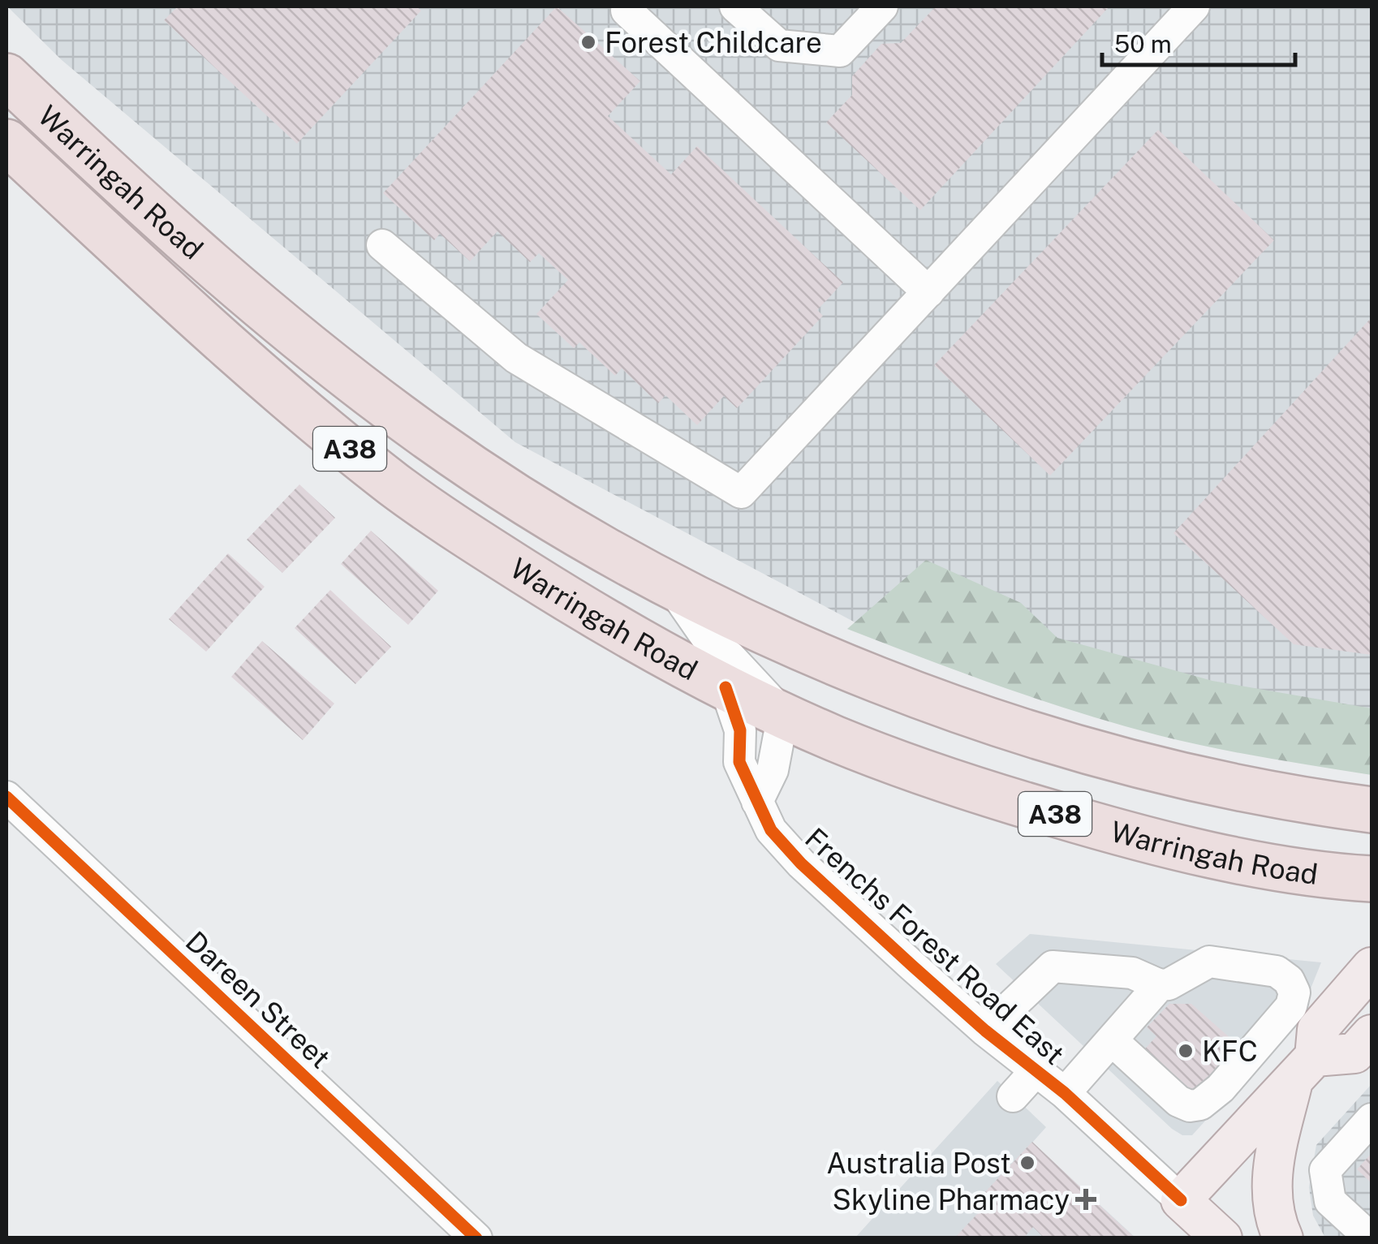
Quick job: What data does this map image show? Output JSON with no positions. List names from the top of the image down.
{
  "streets": {
    "highway": ["Warringah Road", "A38"],
    "main road": ["Frenchs Forest Road East"],
    "street": ["Dareen Street"]
  },
  "crossings": [
    ["Warringah Road", "Frenchs Forest Road East"]
  ],
  "places": {
    "other": ["Forest Childcare", "KFC", "Australia Post"],
    "health": ["Skyline Pharmacy"]
  },
  "scale_bar": "50 m"
}
